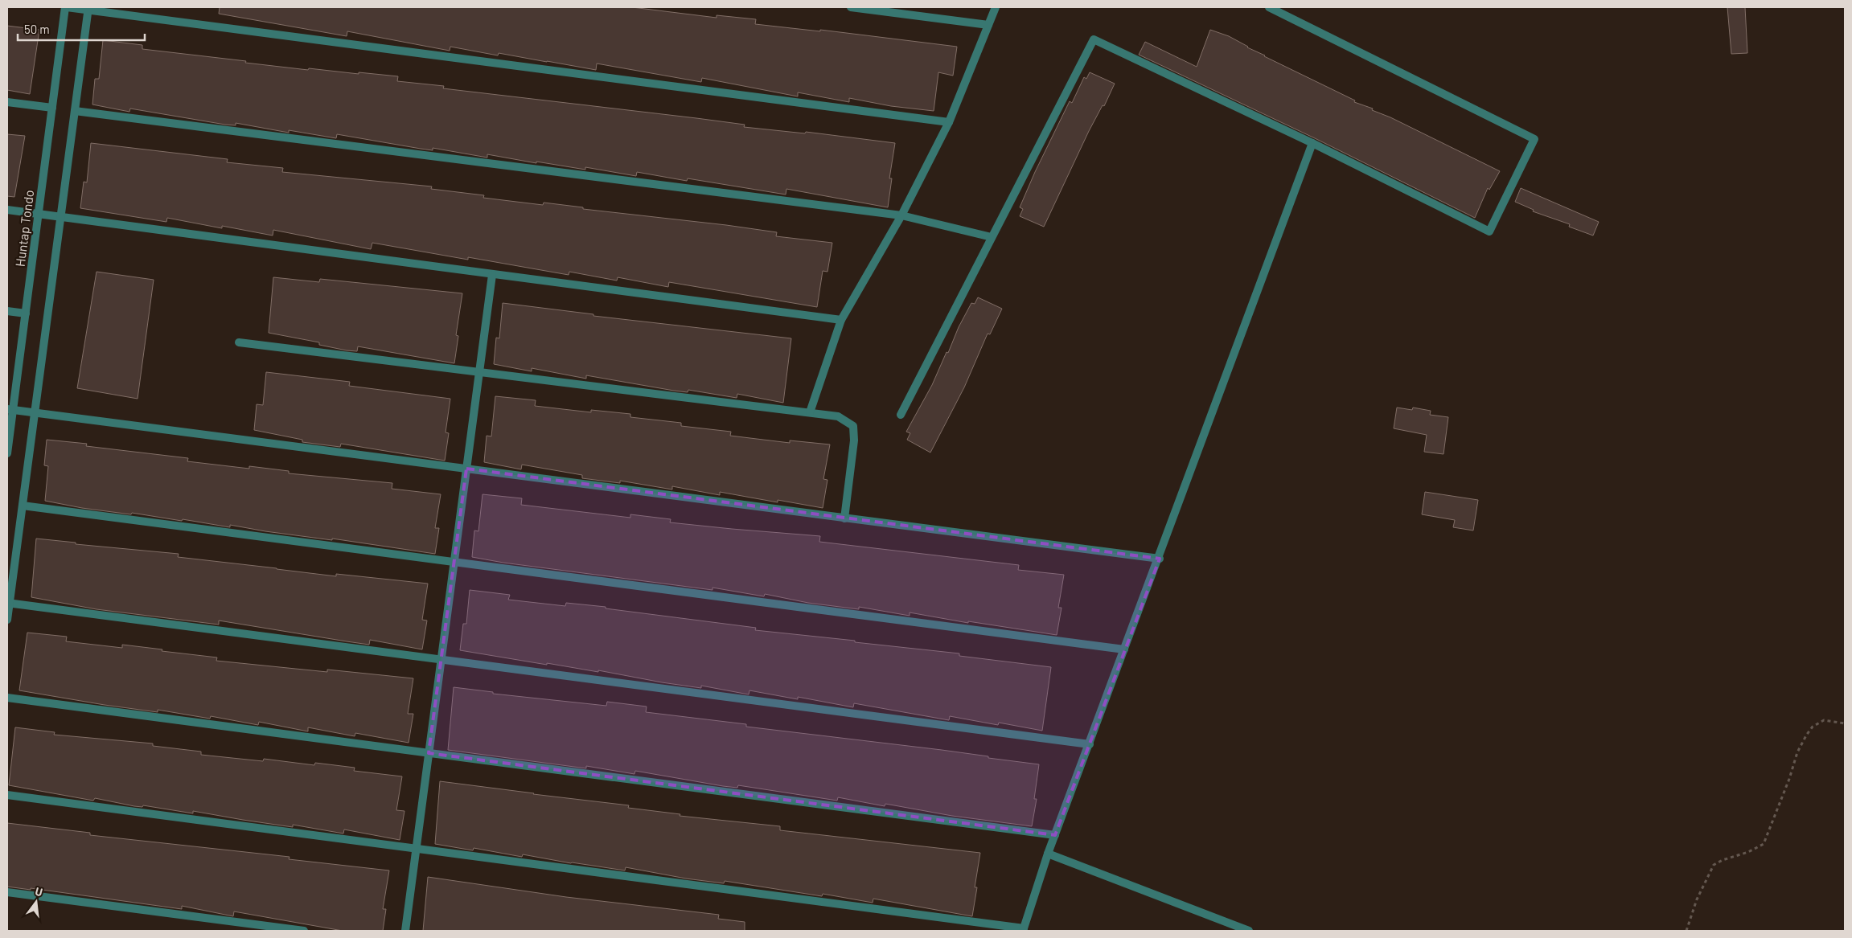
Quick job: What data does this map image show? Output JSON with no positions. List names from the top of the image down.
{
  "streets": {
    "street": ["Huntap Tondo"]
  },
  "scale_bar": "50 m",
  "north": "top"
}
